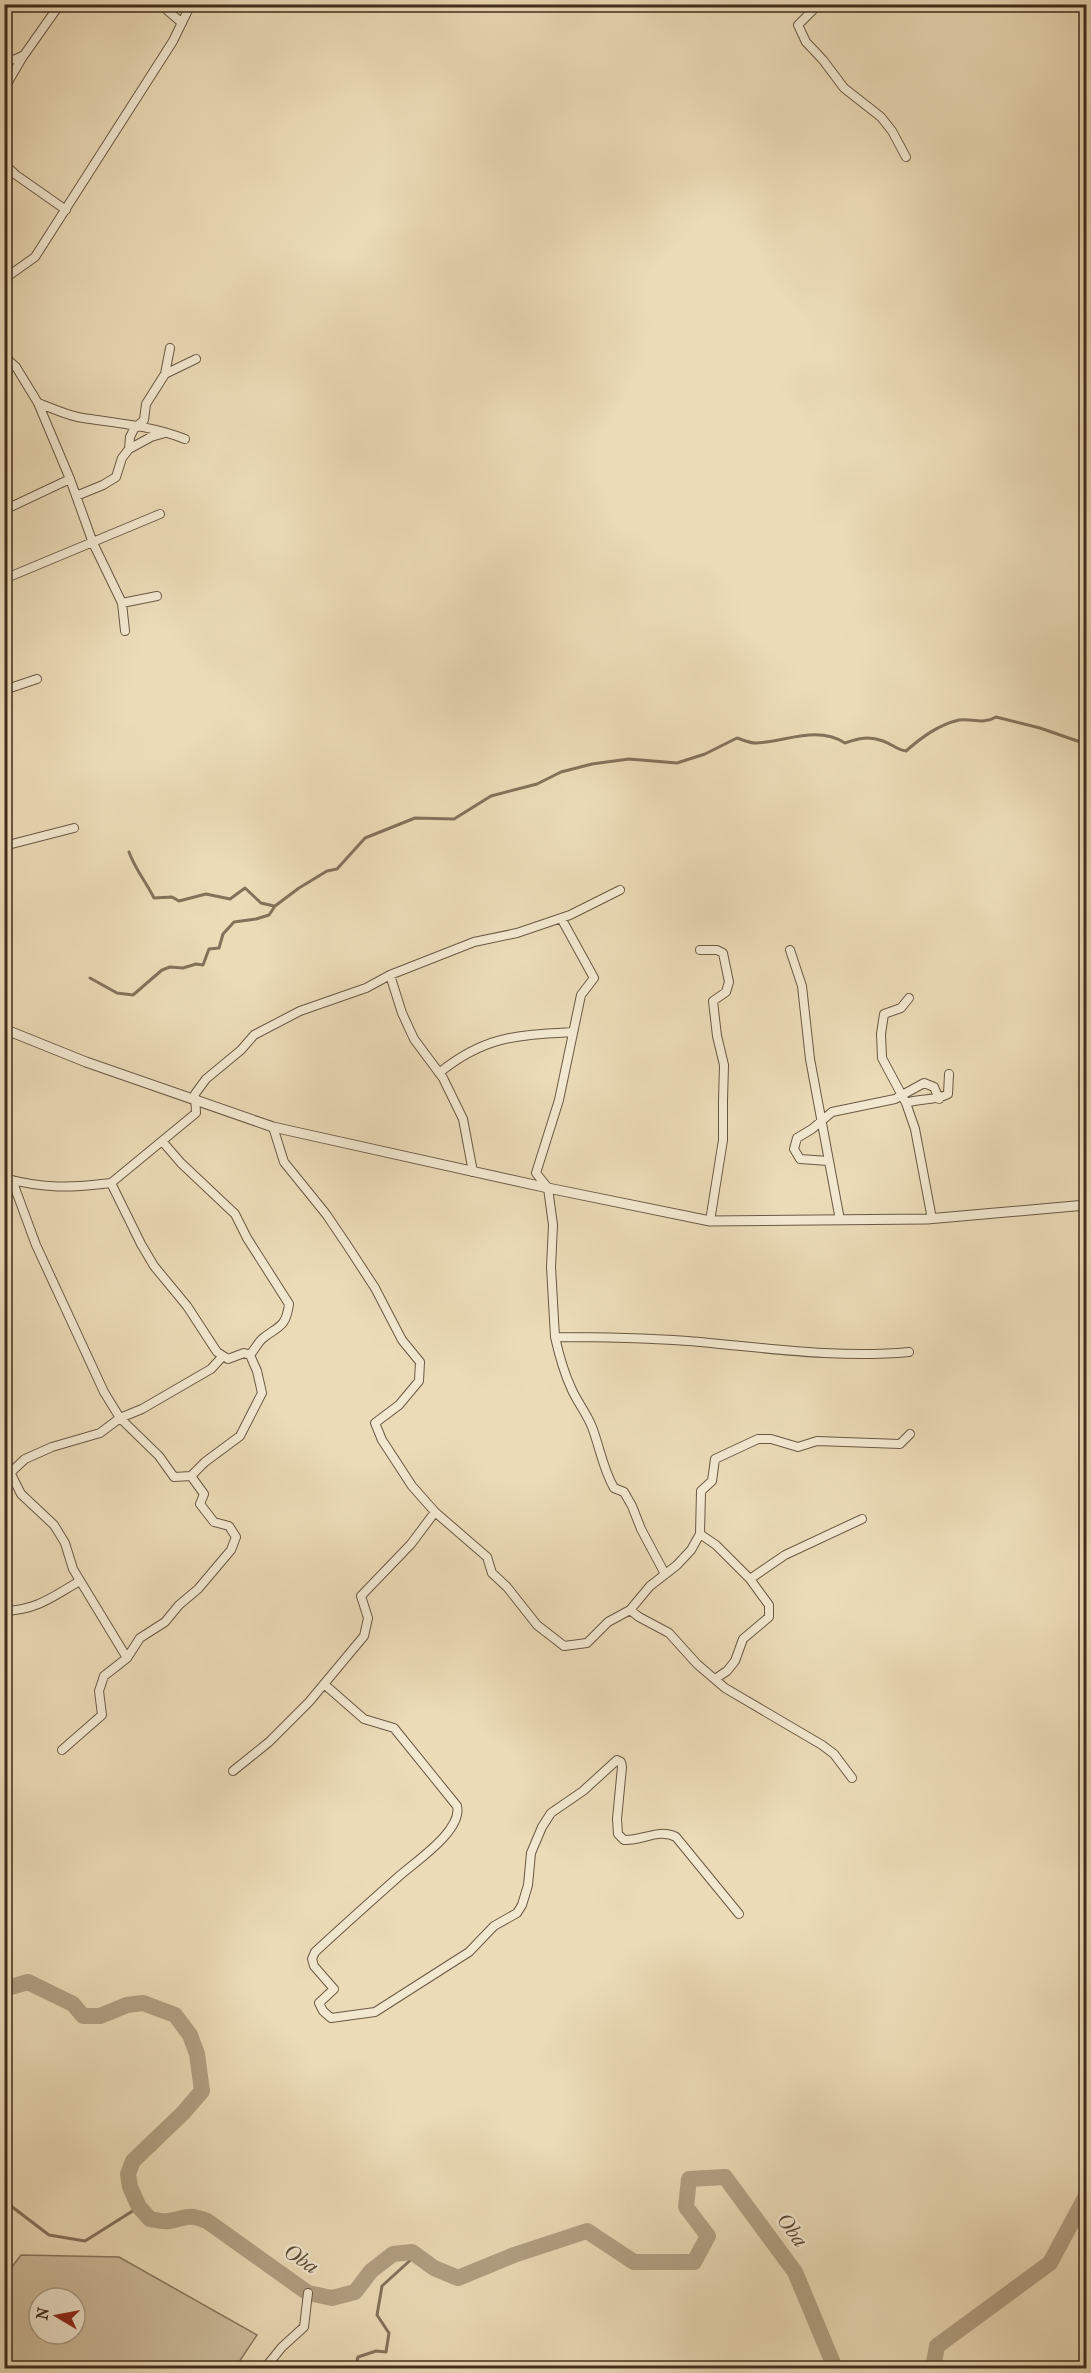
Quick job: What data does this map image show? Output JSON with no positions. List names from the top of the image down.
{
  "water": ["Oba"],
  "north": "left"
}
